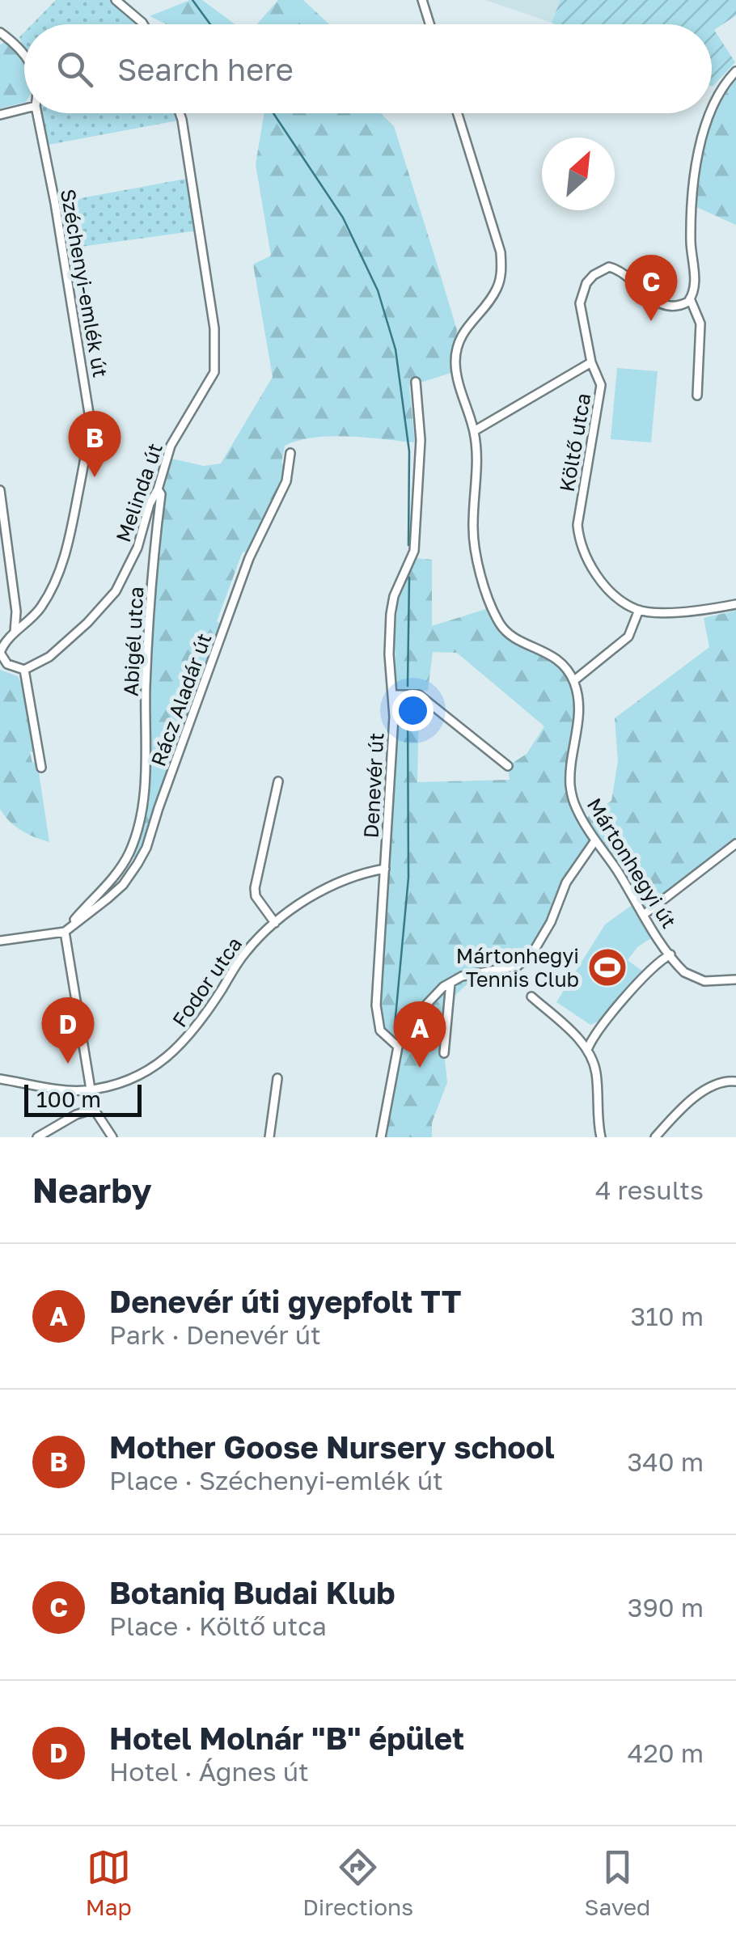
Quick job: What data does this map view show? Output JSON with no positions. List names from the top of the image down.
{
  "streets": {
    "street": [
      "Széchenyi-emlék út",
      "Költő utca",
      "Melinda út",
      "Abigél utca",
      "Rácz Aladár út",
      "Denevér út",
      "Mártonhegyi út",
      "Fodor utca"
    ]
  },
  "crossings": [
    ["Melinda út", "Abigél utca"],
    ["Abigél utca", "Rácz Aladár út"],
    ["Denevér út", "Fodor utca"]
  ],
  "places": {
    "sports": ["Mártonhegyi Tennis Club"]
  },
  "scale_bar": "100 m",
  "north": "top right",
  "page": {
    "search": "Search here",
    "pins": [
      "C",
      "B",
      "D",
      "A"
    ],
    "scale": "100 m",
    "heading": ["Nearby", "4 results"],
    "list": [
      {
        "mark": "A",
        "name": "Denevér úti gyepfolt TT",
        "note": "Park · Denevér út",
        "value": "310 m"
      },
      {
        "mark": "B",
        "name": "Mother Goose Nursery school",
        "note": "Place · Széchenyi-emlék út",
        "value": "340 m"
      },
      {
        "mark": "C",
        "name": "Botaniq Budai Klub",
        "note": "Place · Költő utca",
        "value": "390 m"
      },
      {
        "mark": "D",
        "name": "Hotel Molnár \"B\" épület",
        "note": "Hotel · Ágnes út",
        "value": "420 m"
      }
    ],
    "nav": ["Map", "Directions", "Saved"]
  }
}
